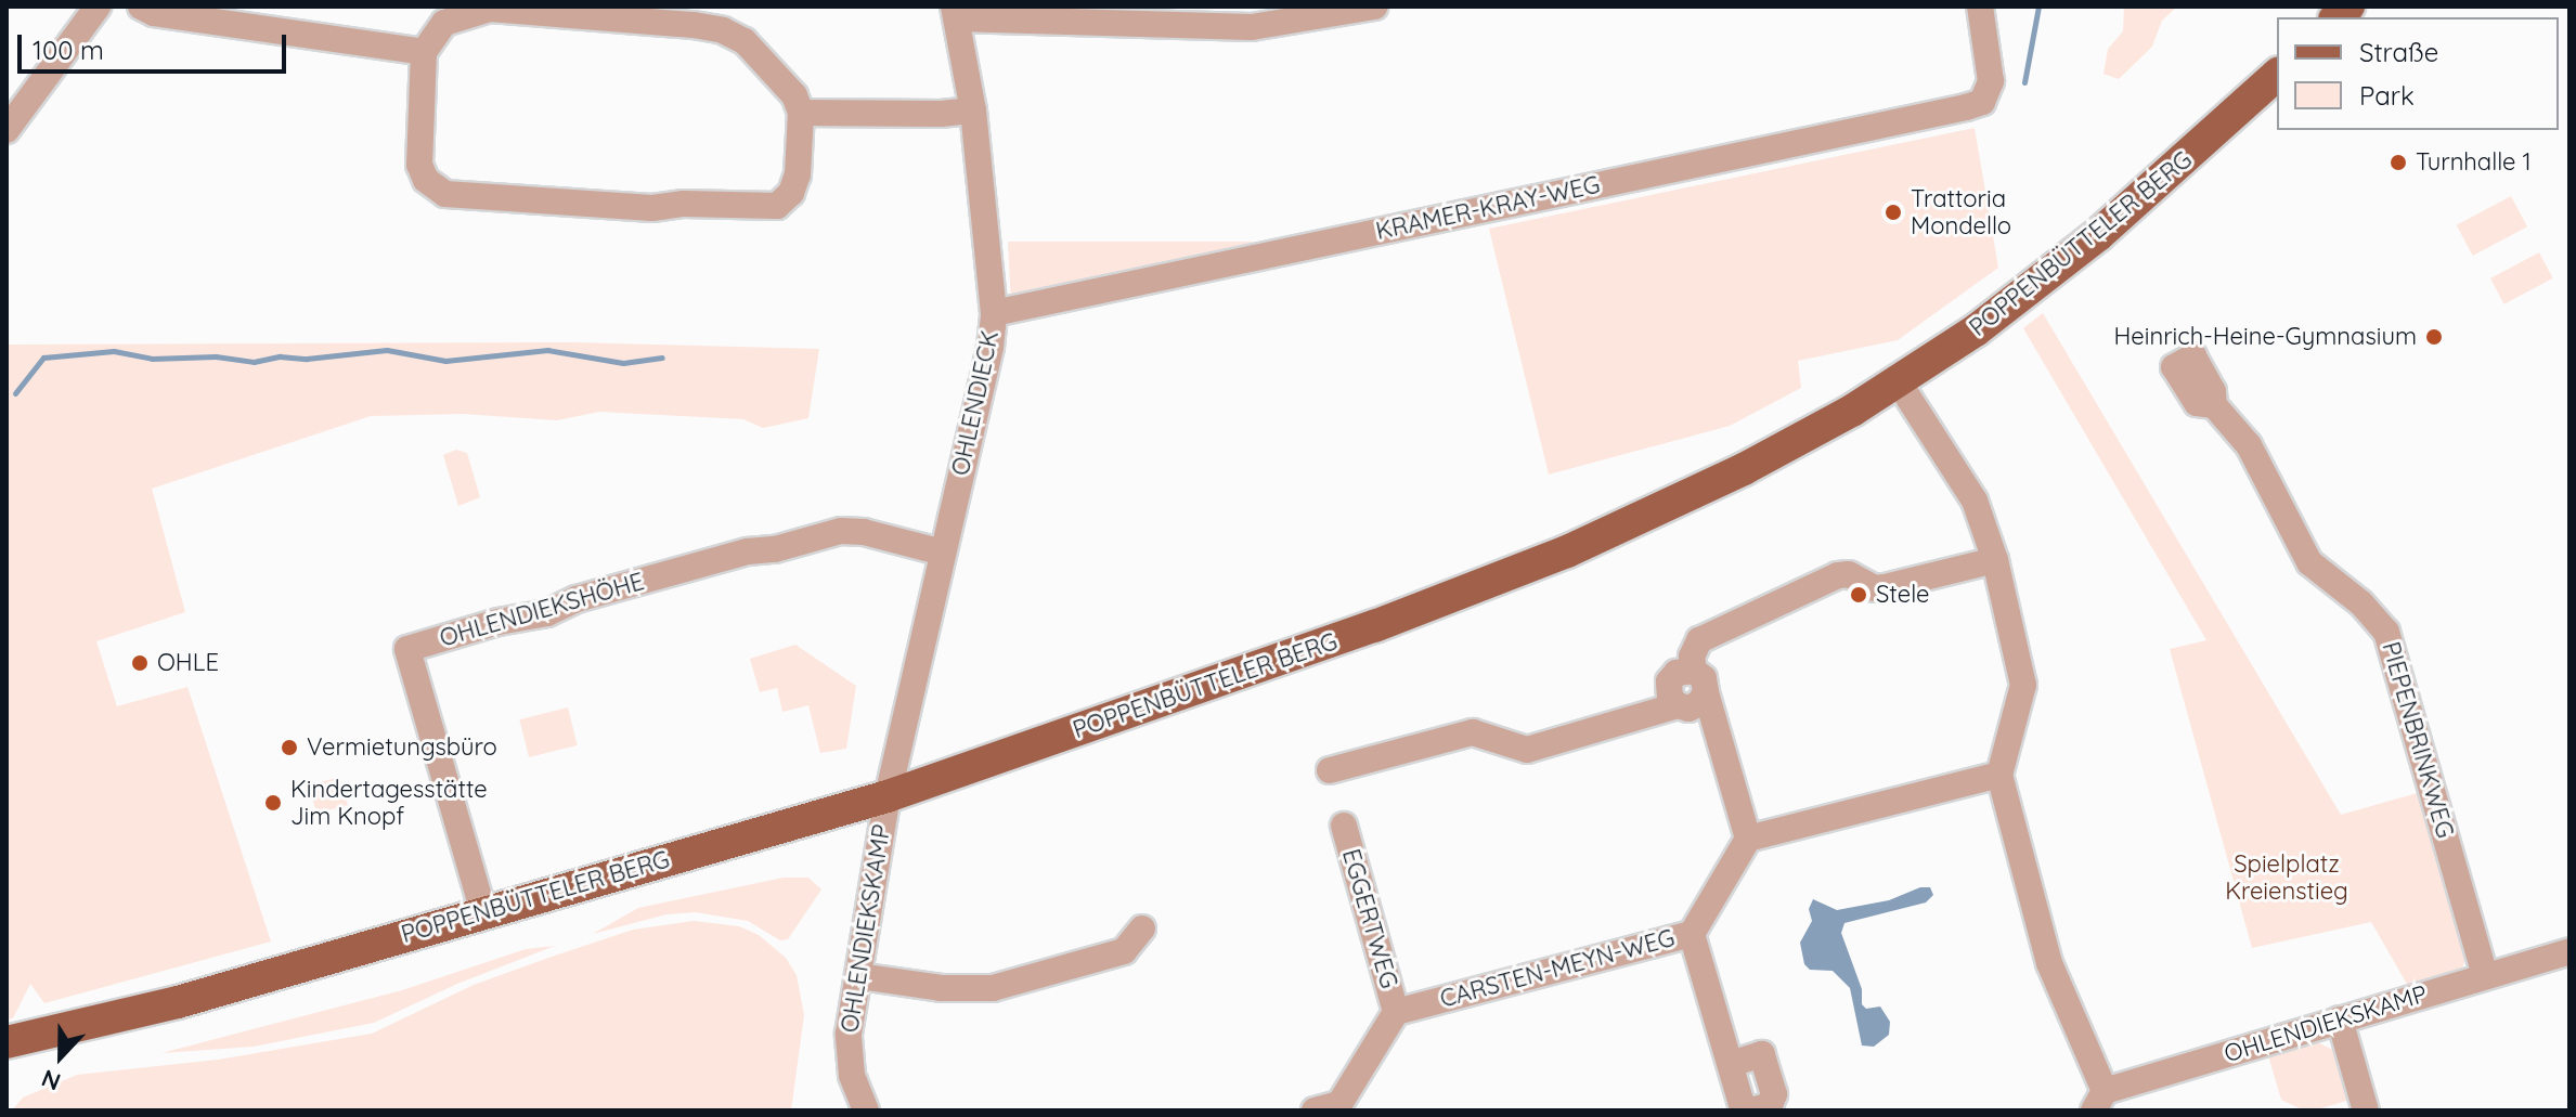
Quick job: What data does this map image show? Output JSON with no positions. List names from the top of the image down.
{
  "streets": {
    "main road": ["POPPENBÜTTELER BERG"],
    "street": [
      "KRAMER-KRAY-WEG",
      "OHLENDIECK",
      "OHLENDIEKSHÖHE",
      "PIEPENBRINKWEG",
      "EGGERTWEG",
      "OHLENDIEKSKAMP",
      "CARSTEN-MEYN-WEG"
    ]
  },
  "crossings": [
    ["KRAMER-KRAY-WEG", "OHLENDIECK"],
    ["POPPENBÜTTELER BERG", "OHLENDIECK"],
    ["POPPENBÜTTELER BERG", "OHLENDIEKSHÖHE"],
    ["POPPENBÜTTELER BERG", "OHLENDIEKSKAMP"],
    ["OHLENDIECK", "OHLENDIEKSHÖHE"],
    ["OHLENDIECK", "OHLENDIEKSKAMP"],
    ["PIEPENBRINKWEG", "OHLENDIEKSKAMP"],
    ["EGGERTWEG", "CARSTEN-MEYN-WEG"]
  ],
  "parks": ["Spielplatz Kreienstieg"],
  "places": [
    "Turnhalle 1",
    "Trattoria Mondello",
    "Heinrich-Heine-Gymnasium",
    "Stele",
    "OHLE",
    "Vermietungsbüro",
    "Kindertagesstätte Jim Knopf"
  ],
  "legend": ["Straße", "Park"],
  "scale_bar": "100 m",
  "north": "bottom"
}
